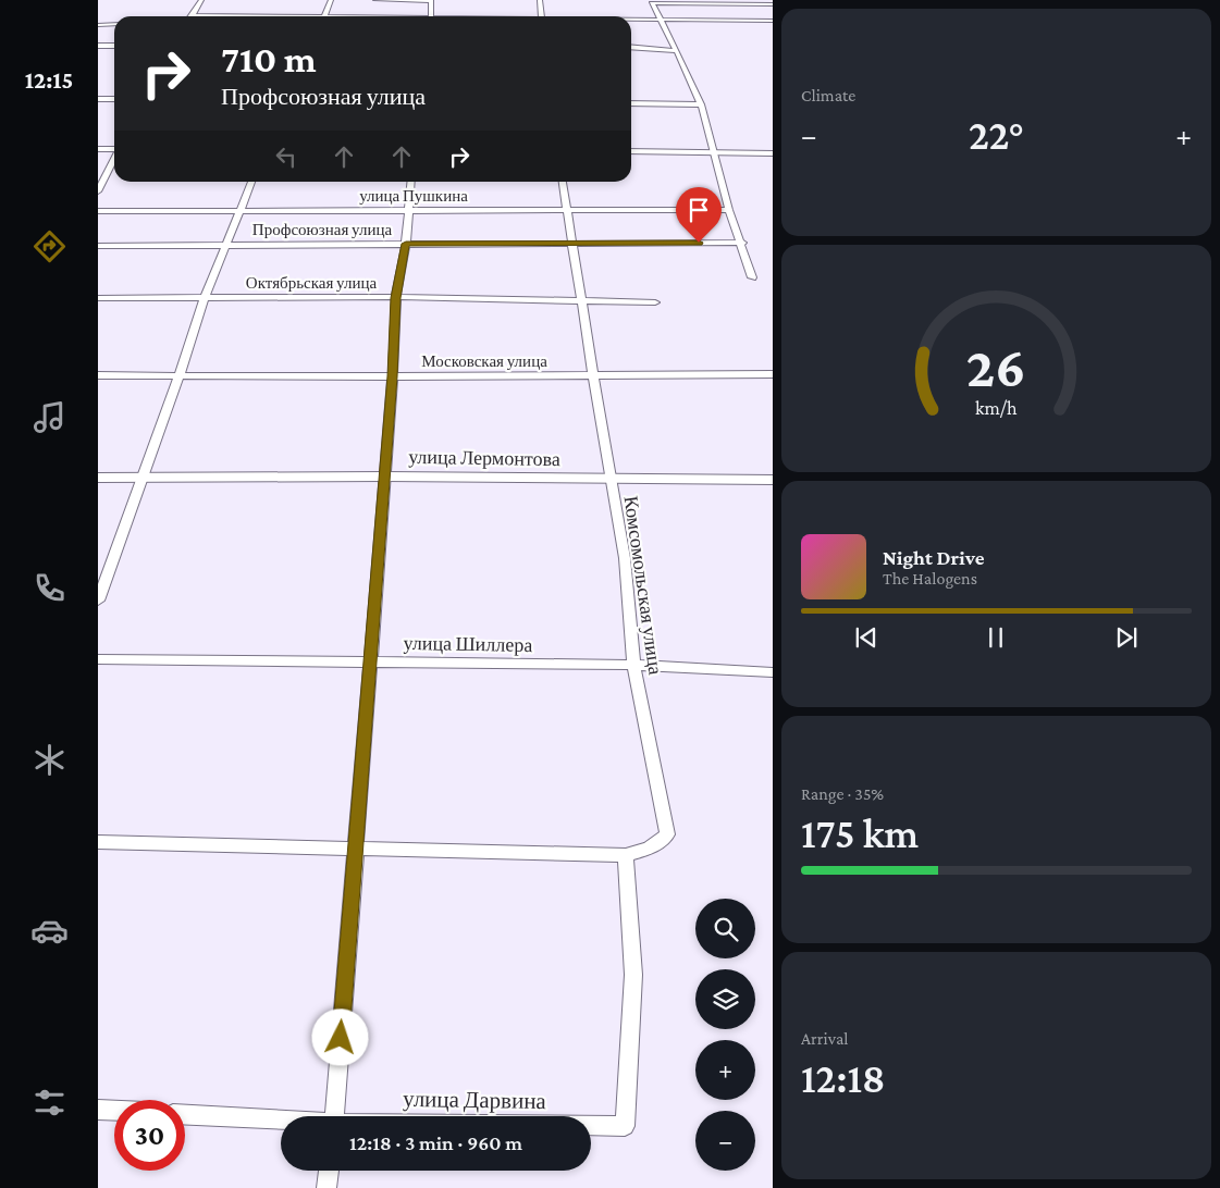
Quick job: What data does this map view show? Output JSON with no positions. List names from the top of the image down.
{
  "streets": {
    "street": [
      "улица Пушкина",
      "Профсоюзная улица",
      "Октябрьская улица",
      "Московская улица",
      "улица Лермонтова",
      "Комсомольская улица",
      "улица Шиллера",
      "улица Дарвина"
    ]
  },
  "crossings": [
    ["улица Пушкина", "Комсомольская улица"],
    ["Профсоюзная улица", "Комсомольская улица"],
    ["Октябрьская улица", "Комсомольская улица"],
    ["Московская улица", "Комсомольская улица"],
    ["улица Лермонтова", "Комсомольская улица"],
    ["Комсомольская улица", "улица Шиллера"],
    ["Комсомольская улица", "улица Дарвина"]
  ],
  "page": {
    "tabs": "12:15",
    "tile": [
      "Climate",
      ["Range · 35%", "175 km"],
      ["Arrival", "12:18"]
    ],
    "turn": ["710 m", "Профсоюзная улица"],
    "heat": ["−", "22°", "+"],
    "song": ["Night Drive", "The Halogens"],
    "map_buttons": ["+", "−"],
    "limit": "30",
    "trip": "12:18 · 3 min · 960 m",
    "gauge": ["26", "km/h"]
  }
}
